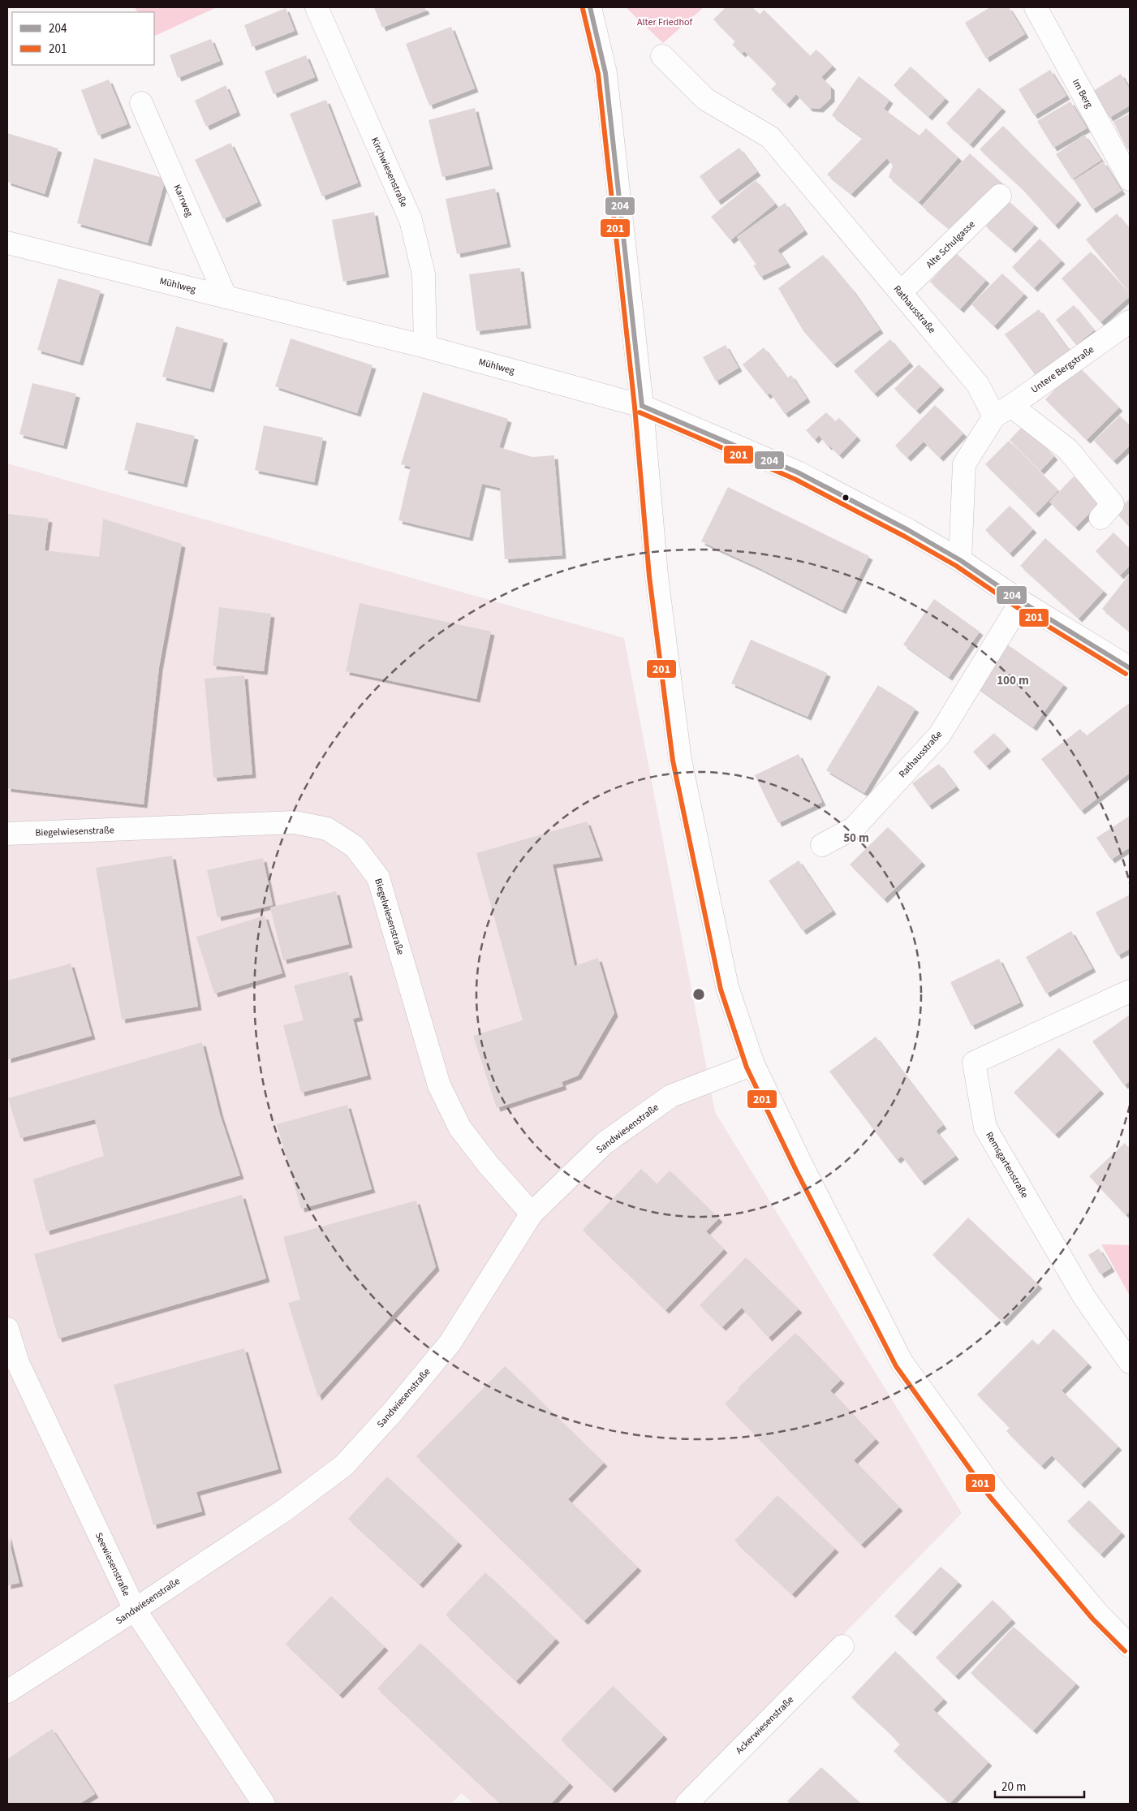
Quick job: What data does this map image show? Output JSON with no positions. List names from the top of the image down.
{
  "streets": {
    "street": [
      "Im Berg",
      "Kirchwiesenstraße",
      "Karrweg",
      "Alte Schulgasse",
      "Mühlweg",
      "Rathausstraße",
      "Untere Bergstraße",
      "Biegelwiesenstraße",
      "Sandwiesenstraße",
      "Remsgartenstraße",
      "Seewiesenstraße",
      "Ackerwiesenstraße"
    ]
  },
  "crossings": [
    ["Kirchwiesenstraße", "Mühlweg"],
    ["Karrweg", "Mühlweg"],
    ["Alte Schulgasse", "Rathausstraße"],
    ["Rathausstraße", "Untere Bergstraße"],
    ["Biegelwiesenstraße", "Sandwiesenstraße"],
    ["Sandwiesenstraße", "Seewiesenstraße"]
  ],
  "parks": ["Alter Friedhof"],
  "lines": ["transit line 204", "transit line 201"],
  "legend": ["204", "201"],
  "scale_bar": "20 m",
  "rings": ["100 m", "50 m"]
}
